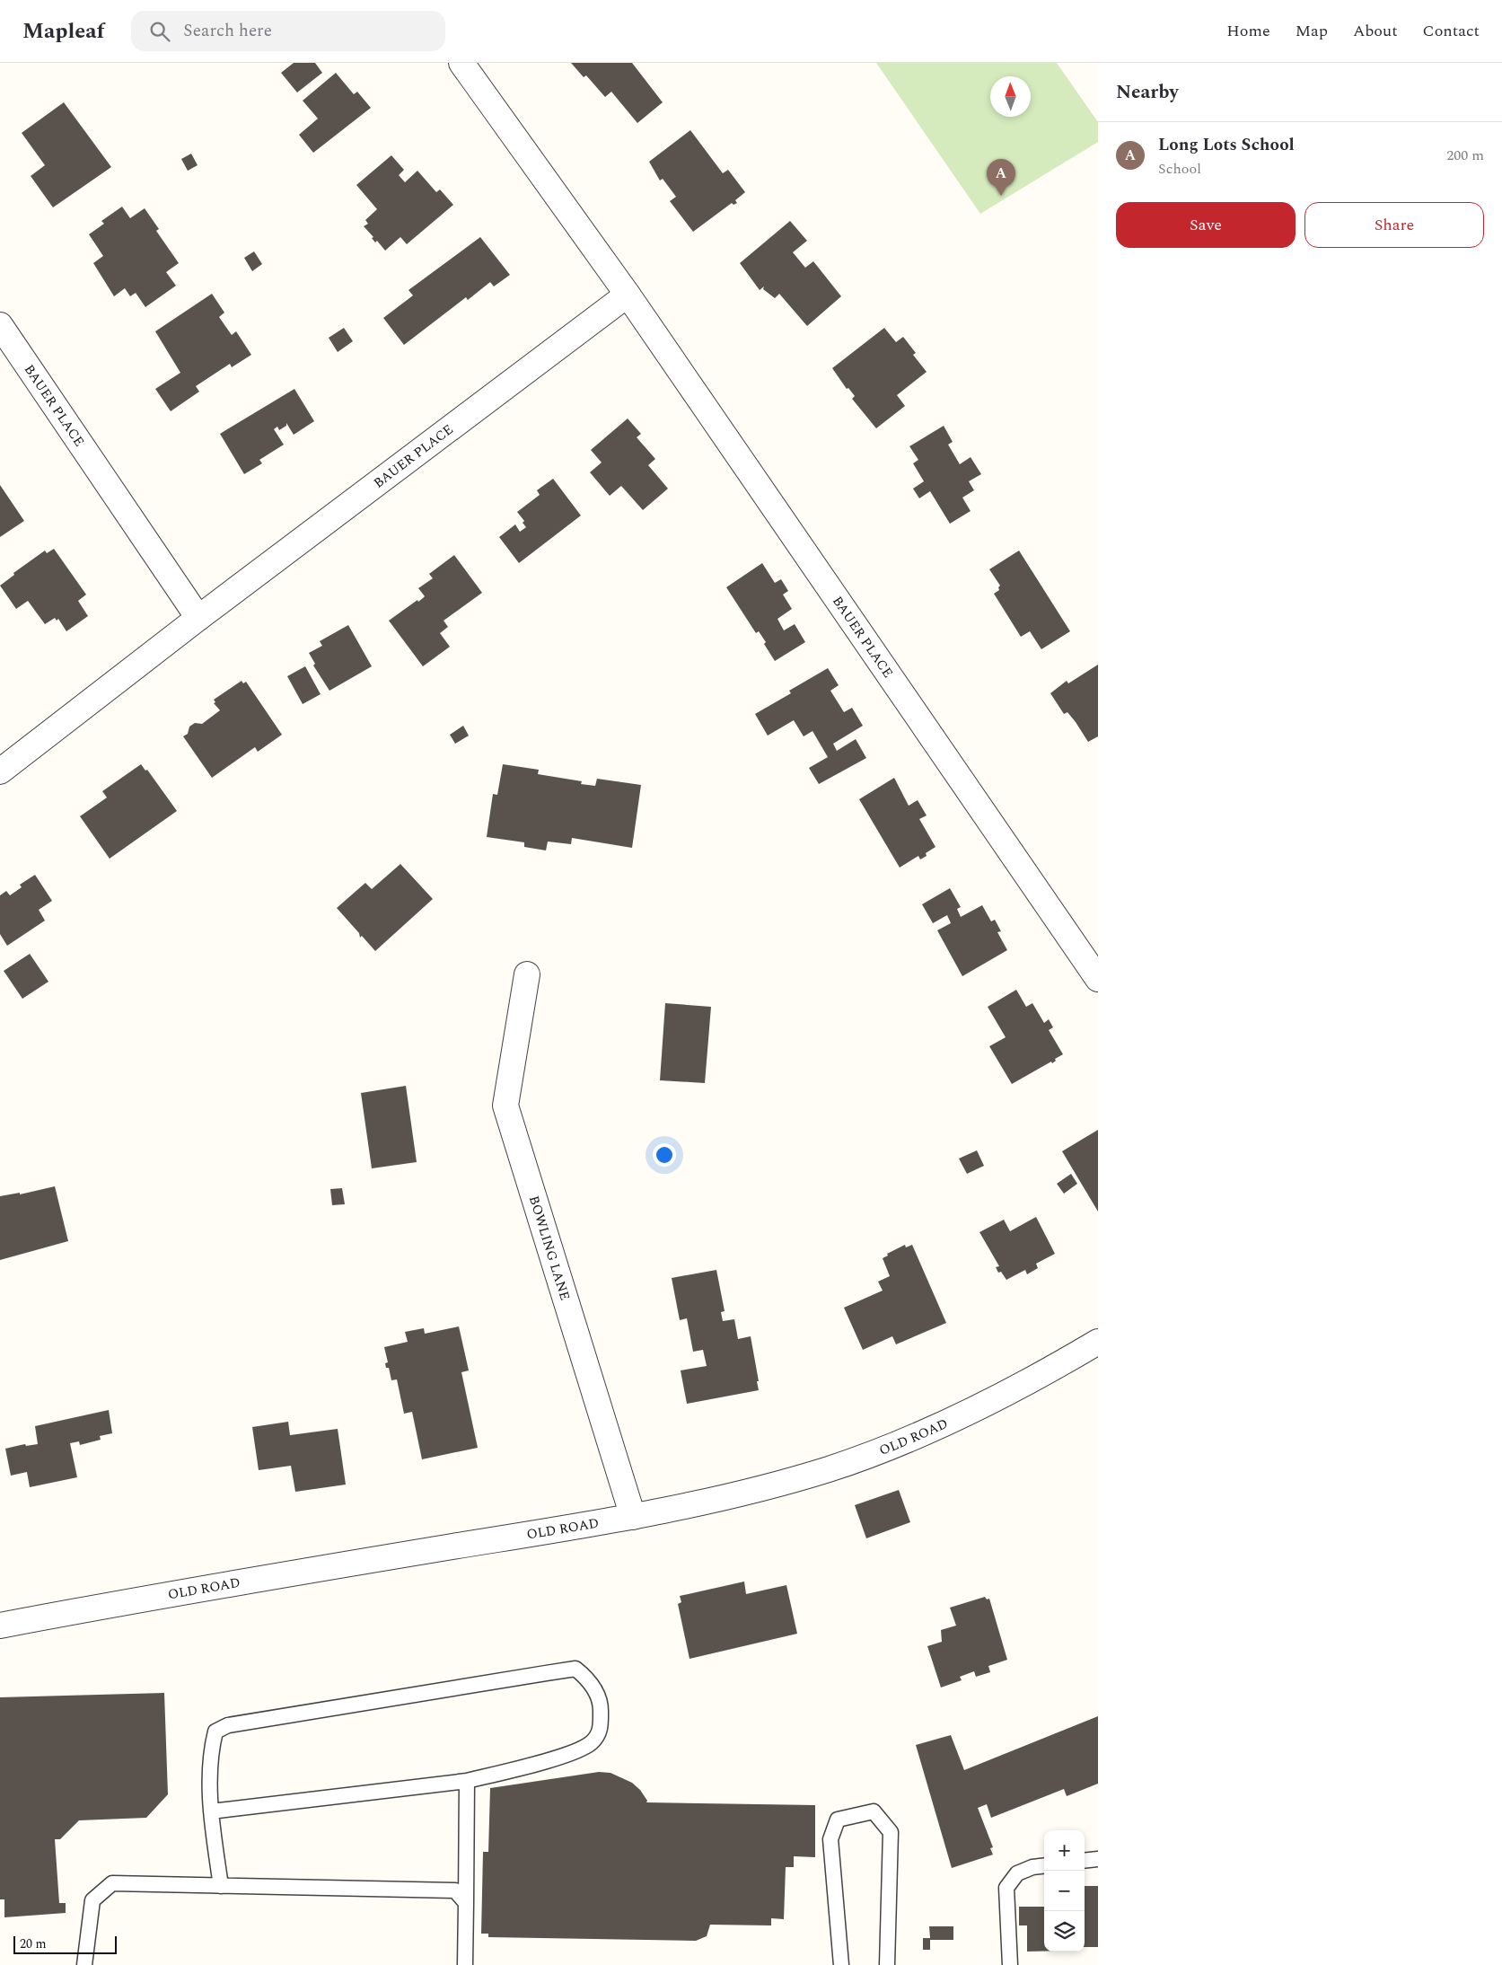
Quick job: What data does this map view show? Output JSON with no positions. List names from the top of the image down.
{
  "streets": {
    "street": ["BAUER PLACE", "BOWLING LANE", "OLD ROAD"]
  },
  "crossings": [
    ["BOWLING LANE", "OLD ROAD"]
  ],
  "scale_bar": "20 m",
  "north": "top",
  "page": {
    "header": "Mapleaf",
    "search": "Search here",
    "nav": [
      "Home",
      "Map",
      "About",
      "Contact"
    ],
    "heading": "Nearby",
    "list": [
      {
        "mark": "A",
        "name": "Long Lots School",
        "note": "School",
        "value": "200 m"
      }
    ],
    "pins": "A",
    "buttons": ["Save", "Share"],
    "map_buttons": ["+", "−"],
    "scale": "20 m"
  }
}
